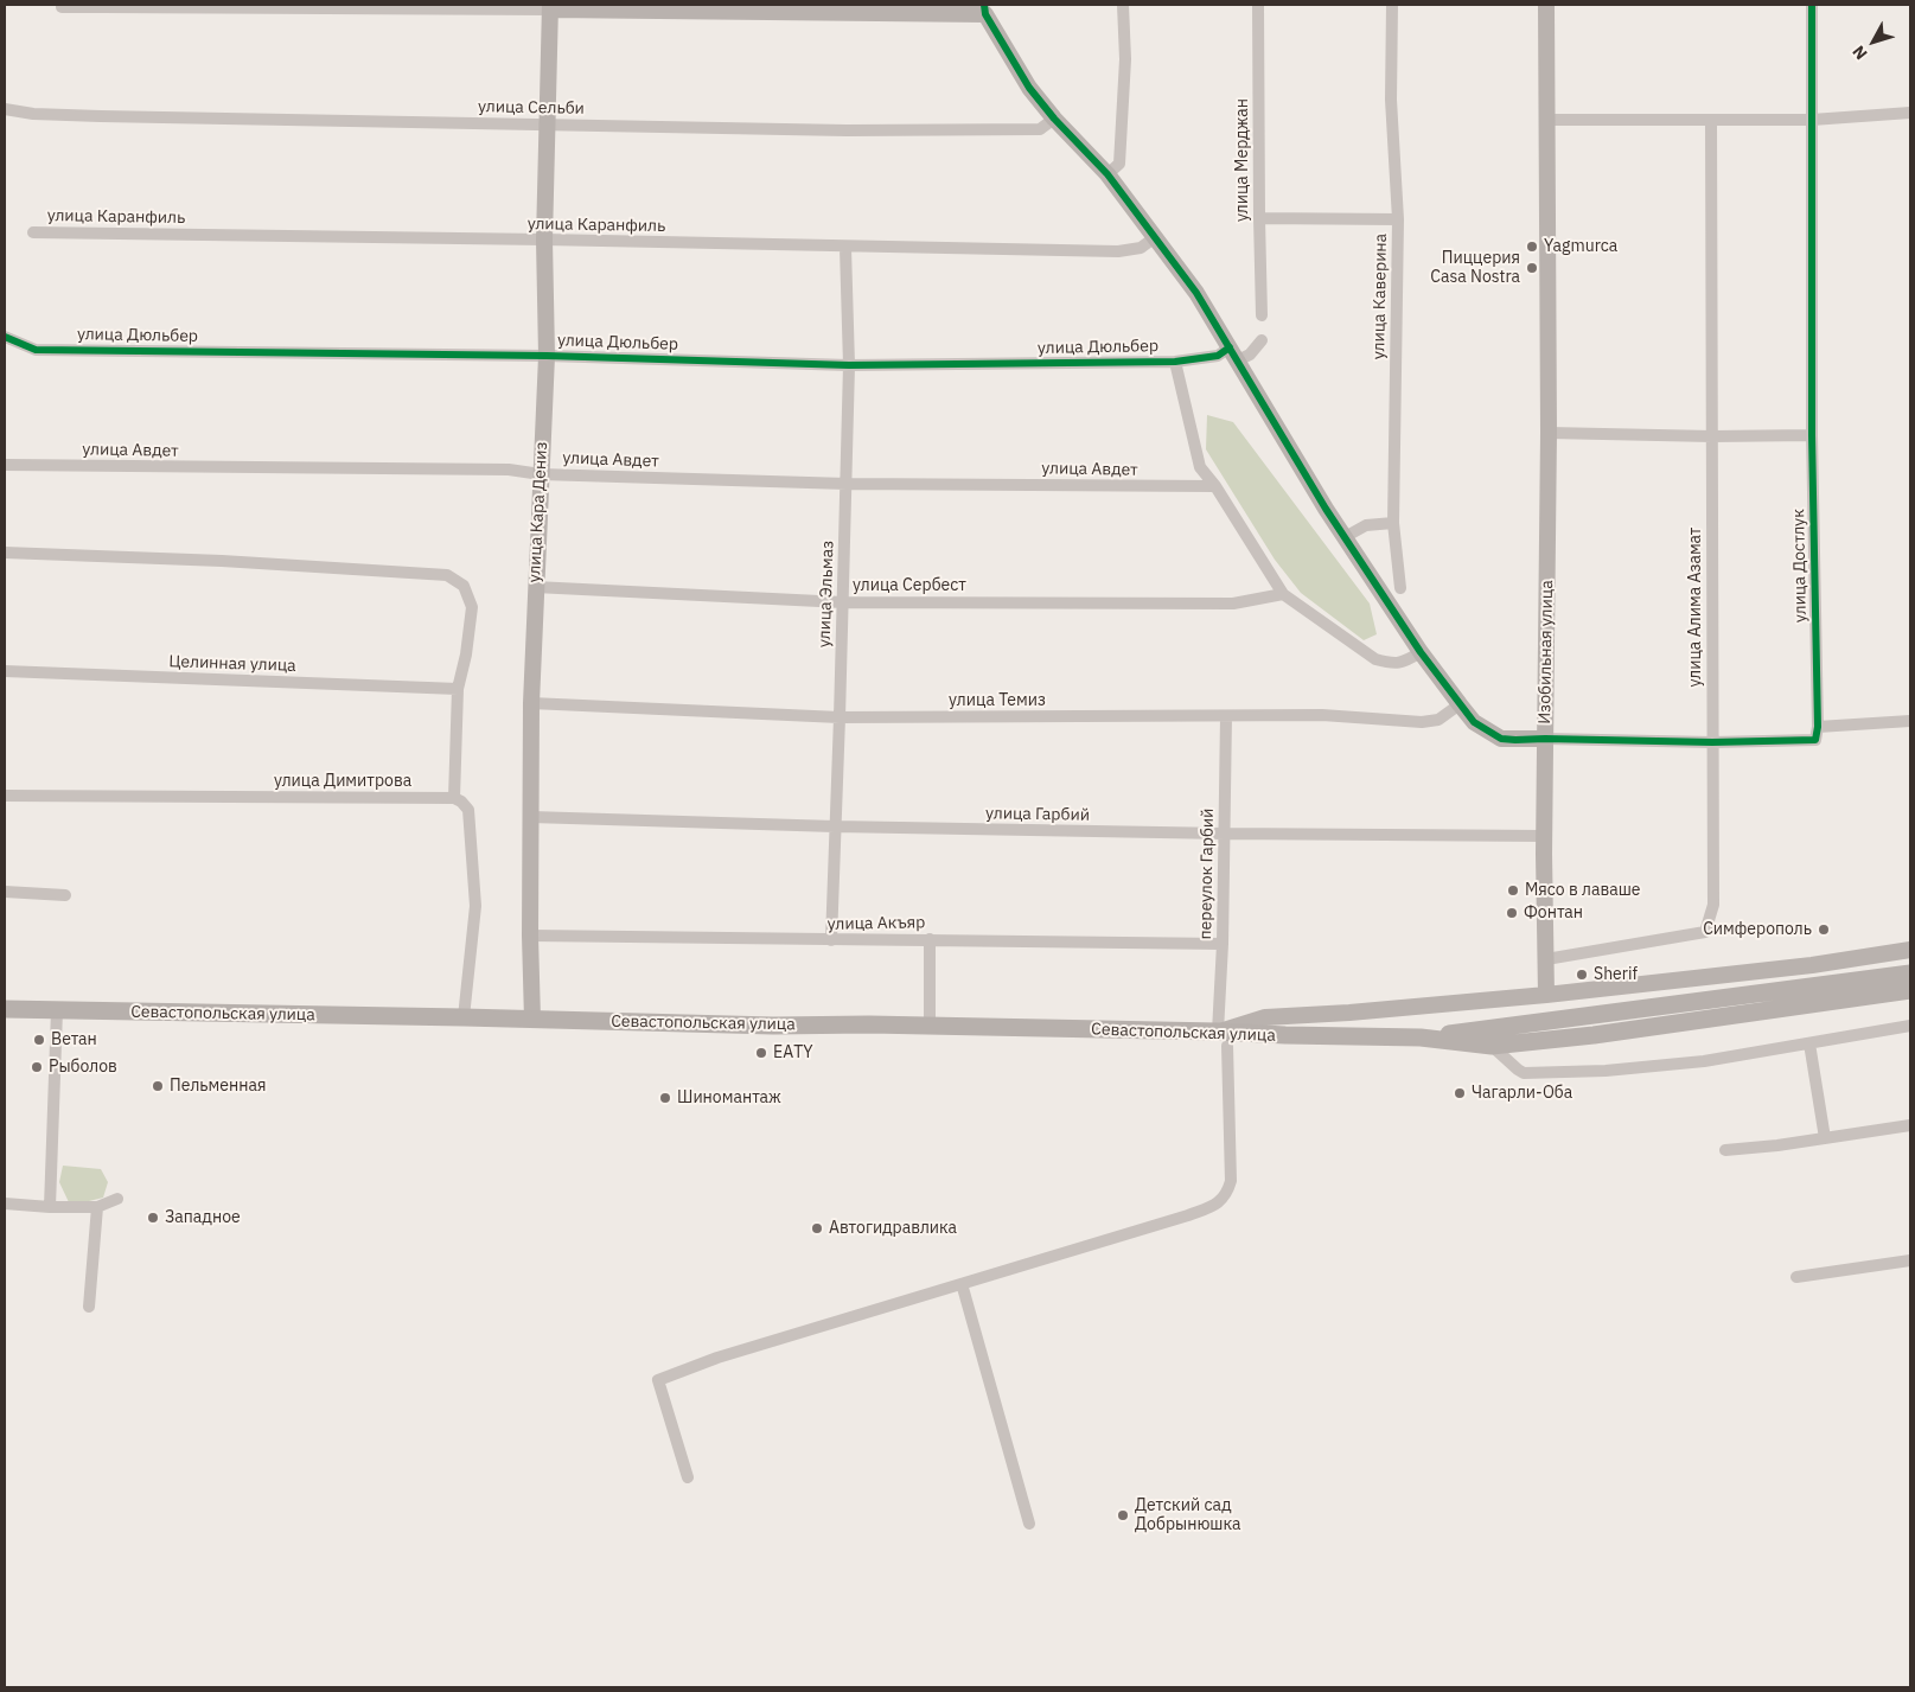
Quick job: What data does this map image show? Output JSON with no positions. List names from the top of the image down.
{
  "streets": {
    "main road": ["улица Кара Дениз", "Изобильная улица", "Севастопольская улица"],
    "street": [
      "улица Сельби",
      "улица Мерджан",
      "улица Каранфиль",
      "улица Каверина",
      "улица Дюльбер",
      "улица Авдет",
      "улица Достлук",
      "улица Сербест",
      "улица Эльмаз",
      "улица Алима Азамат",
      "Целинная улица",
      "улица Темиз",
      "улица Димитрова",
      "улица Гарбий",
      "переулок Гарбий",
      "улица Акъяр"
    ]
  },
  "crossings": [
    ["улица Сельби", "улица Кара Дениз"],
    ["улица Каранфиль", "улица Кара Дениз"],
    ["улица Каранфиль", "улица Эльмаз"],
    ["улица Дюльбер", "улица Кара Дениз"],
    ["улица Дюльбер", "улица Эльмаз"],
    ["улица Авдет", "улица Кара Дениз"],
    ["улица Авдет", "улица Эльмаз"],
    ["улица Кара Дениз", "улица Сербест"],
    ["улица Кара Дениз", "улица Темиз"],
    ["улица Кара Дениз", "улица Гарбий"],
    ["улица Кара Дениз", "улица Акъяр"],
    ["улица Кара Дениз", "Севастопольская улица"],
    ["улица Сербест", "улица Эльмаз"],
    ["улица Эльмаз", "улица Темиз"],
    ["улица Эльмаз", "улица Гарбий"],
    ["улица Эльмаз", "улица Акъяр"],
    ["улица Алима Азамат", "Изобильная улица"],
    ["Изобильная улица", "улица Гарбий"],
    ["улица Темиз", "переулок Гарбий"],
    ["улица Гарбий", "переулок Гарбий"],
    ["переулок Гарбий", "улица Акъяр"],
    ["переулок Гарбий", "Севастопольская улица"]
  ],
  "places": [
    "Yagmurca",
    "Пиццерия Casa Nostra",
    "Мясо в лаваше",
    "Фонтан",
    "Симферополь",
    "Sherif",
    "Ветан",
    "EАTY",
    "Рыболов",
    "Пельменная",
    "Чагарли-Оба",
    "Шиномантаж",
    "Западное",
    "Автогидравлика",
    "Детский сад Добрынюшка"
  ],
  "north": "bottom left"
}
